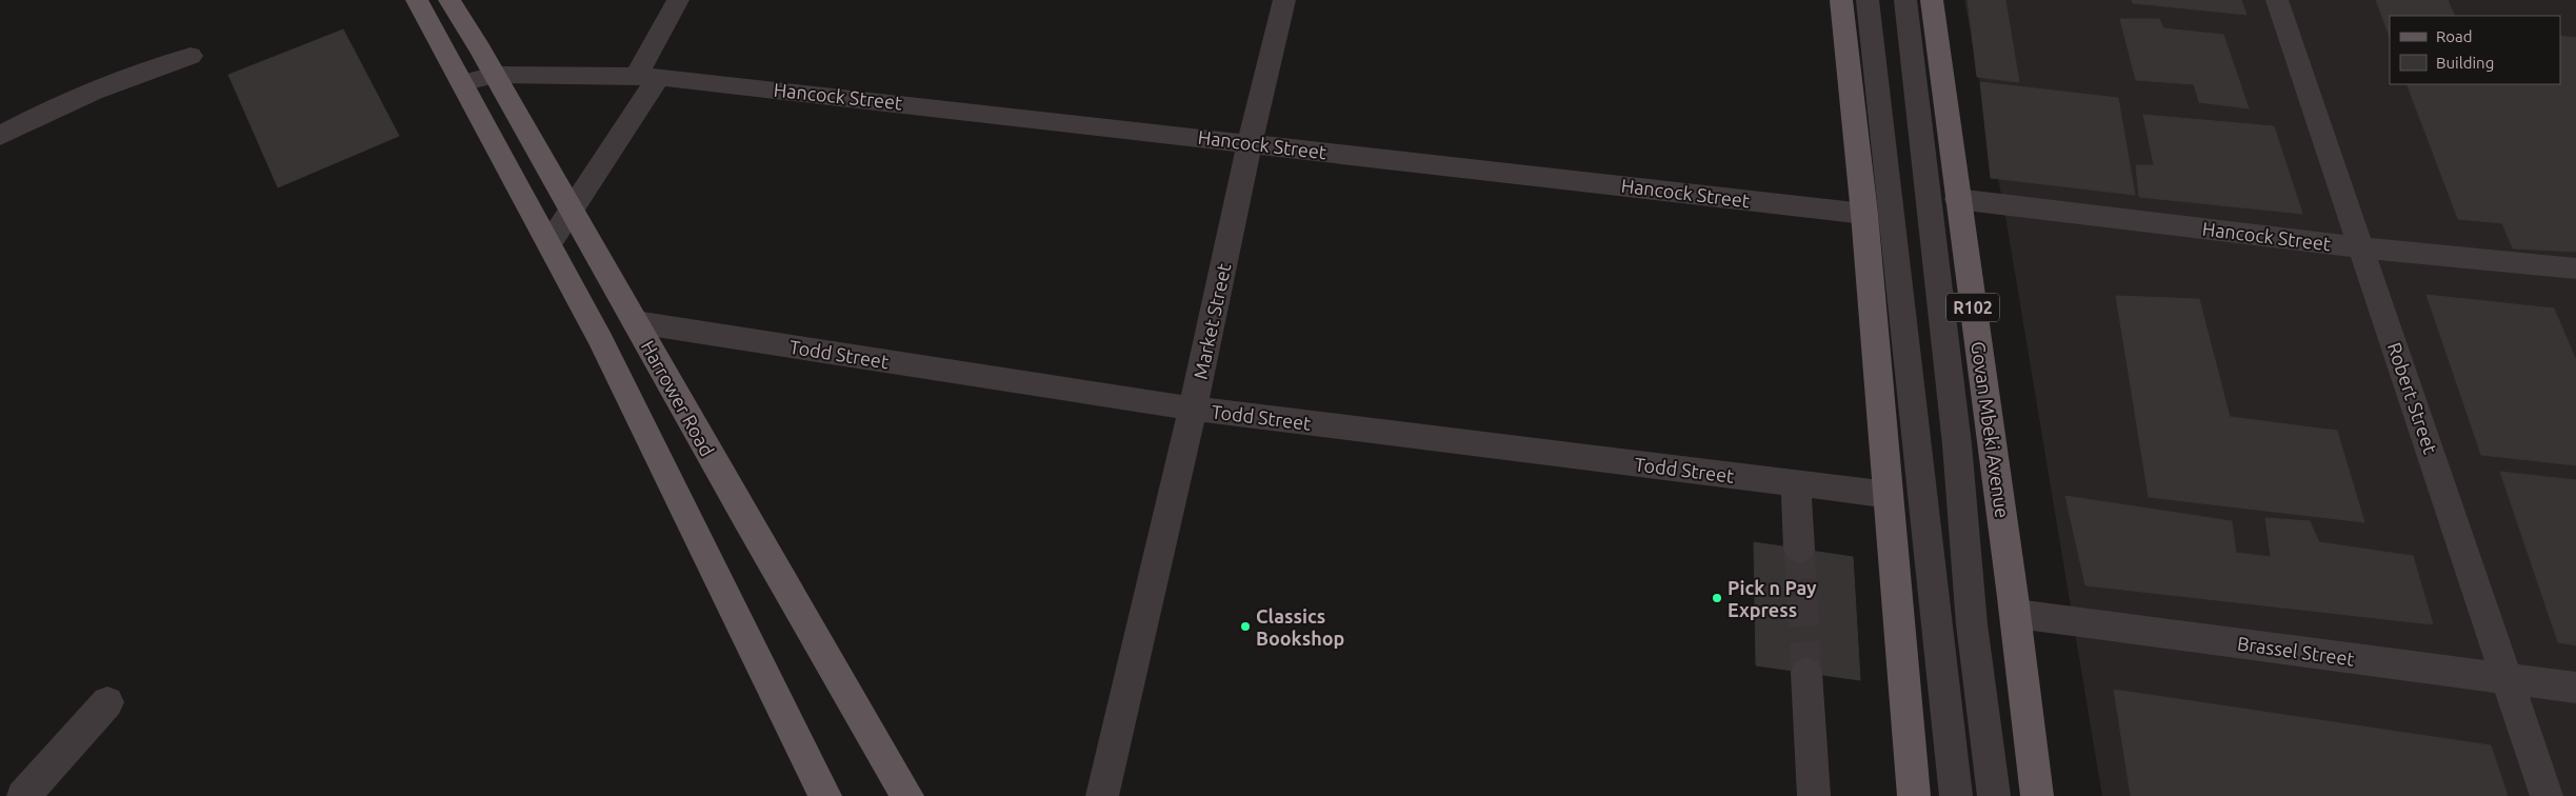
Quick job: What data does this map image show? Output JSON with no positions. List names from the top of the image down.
{
  "streets": {
    "main road": ["R102", "Harrower Road", "Govan Mbeki Avenue"],
    "street": [
      "Hancock Street",
      "Market Street",
      "Todd Street",
      "Robert Street",
      "Brassel Street"
    ]
  },
  "crossings": [
    ["Hancock Street", "Market Street"],
    ["Hancock Street", "Harrower Road"],
    ["Hancock Street", "Robert Street"],
    ["Hancock Street", "Govan Mbeki Avenue"],
    ["Market Street", "Todd Street"],
    ["Todd Street", "Harrower Road"],
    ["Robert Street", "Brassel Street"],
    ["Govan Mbeki Avenue", "Brassel Street"]
  ],
  "places": ["Pick n Pay Express", "Classics Bookshop"],
  "legend": ["Road", "Building"]
}
